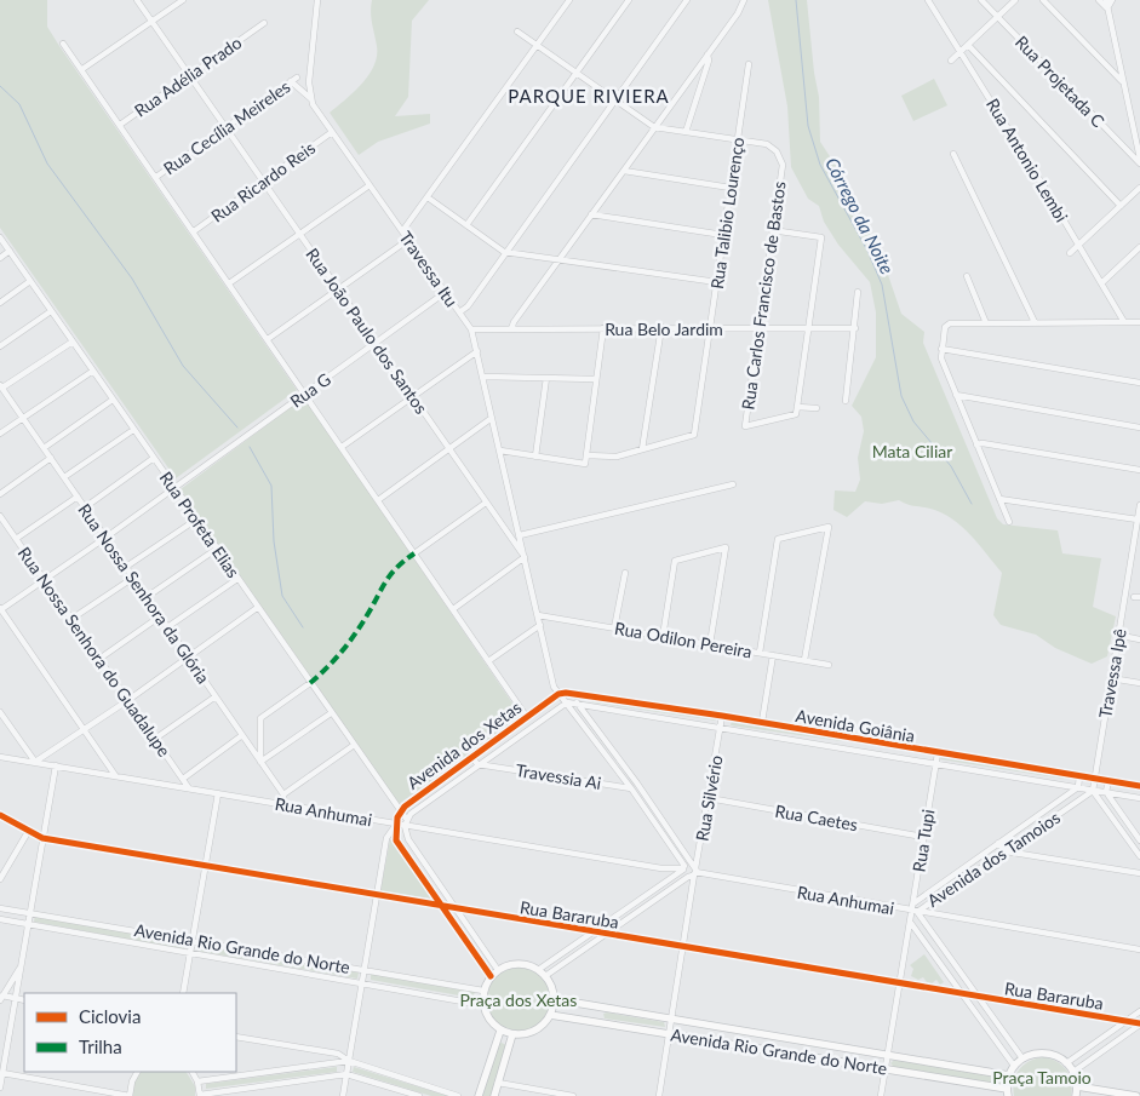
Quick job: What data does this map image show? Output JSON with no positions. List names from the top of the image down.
{
  "streets": {
    "main road": ["Avenida Rio Grande do Norte"],
    "street": [
      "Rua Adélia Prado",
      "Rua Projetada C",
      "Rua Cecília Meireles",
      "Rua Antonio Lembi",
      "Rua Ricardo Reis",
      "Rua Talibio Lourenço",
      "Travessa Itu",
      "Rua Carlos Francisco de Bastos",
      "Rua Belo Jardim",
      "Rua João Paulo dos Santos",
      "Rua G",
      "Rua Profeta Elias",
      "Rua Nossa Senhora da Glória",
      "Rua Odilon Pereira",
      "Rua Nossa Senhora do Guadalupe",
      "Travessa Ipê",
      "Avenida Goiânia",
      "Avenida dos Xetas",
      "Travessia Ai",
      "Rua Silvério",
      "Rua Anhumai",
      "Rua Caetes",
      "Rua Tupi",
      "Avenida dos Tamoios",
      "Rua Bararuba"
    ]
  },
  "crossings": [
    ["Rua Adélia Prado", "Rua João Paulo dos Santos"],
    ["Rua Cecília Meireles", "Travessa Itu"],
    ["Rua Cecília Meireles", "Rua João Paulo dos Santos"],
    ["Rua Ricardo Reis", "Travessa Itu"],
    ["Rua Ricardo Reis", "Rua João Paulo dos Santos"],
    ["Rua Talibio Lourenço", "Rua Carlos Francisco de Bastos"],
    ["Rua Talibio Lourenço", "Rua Belo Jardim"],
    ["Travessa Itu", "Rua Belo Jardim"],
    ["Travessa Itu", "Rua João Paulo dos Santos"],
    ["Travessa Itu", "Rua G"],
    ["Rua Carlos Francisco de Bastos", "Rua Belo Jardim"],
    ["Rua João Paulo dos Santos", "Rua G"],
    ["Rua João Paulo dos Santos", "Rua Odilon Pereira"],
    ["Rua João Paulo dos Santos", "Avenida dos Xetas"],
    ["Rua G", "Rua Profeta Elias"],
    ["Rua G", "Rua Nossa Senhora da Glória"],
    ["Rua G", "Rua Nossa Senhora do Guadalupe"],
    ["Rua Profeta Elias", "Avenida dos Xetas"],
    ["Rua Profeta Elias", "Rua Anhumai"],
    ["Rua Nossa Senhora do Guadalupe", "Rua Anhumai"],
    ["Travessa Ipê", "Avenida Goiânia"],
    ["Travessa Ipê", "Avenida dos Tamoios"],
    ["Avenida Goiânia", "Avenida dos Xetas"],
    ["Avenida Goiânia", "Rua Silvério"],
    ["Avenida Goiânia", "Rua Tupi"],
    ["Avenida Goiânia", "Avenida dos Tamoios"],
    ["Avenida dos Xetas", "Travessia Ai"],
    ["Avenida dos Xetas", "Rua Anhumai"],
    ["Rua Silvério", "Rua Anhumai"],
    ["Rua Silvério", "Rua Caetes"],
    ["Rua Silvério", "Rua Bararuba"],
    ["Rua Silvério", "Avenida Rio Grande do Norte"],
    ["Rua Anhumai", "Rua Tupi"],
    ["Rua Anhumai", "Avenida dos Tamoios"],
    ["Rua Caetes", "Rua Tupi"],
    ["Rua Tupi", "Avenida dos Tamoios"],
    ["Rua Tupi", "Rua Bararuba"],
    ["Rua Tupi", "Avenida Rio Grande do Norte"],
    ["Avenida dos Tamoios", "Rua Bararuba"]
  ],
  "districts": ["PARQUE RIVIERA"],
  "water": ["Córrego da Noite"],
  "parks": ["Mata Ciliar", "Praça dos Xetas", "Praça Tamoio"],
  "legend": ["Ciclovia", "Trilha"]
}
